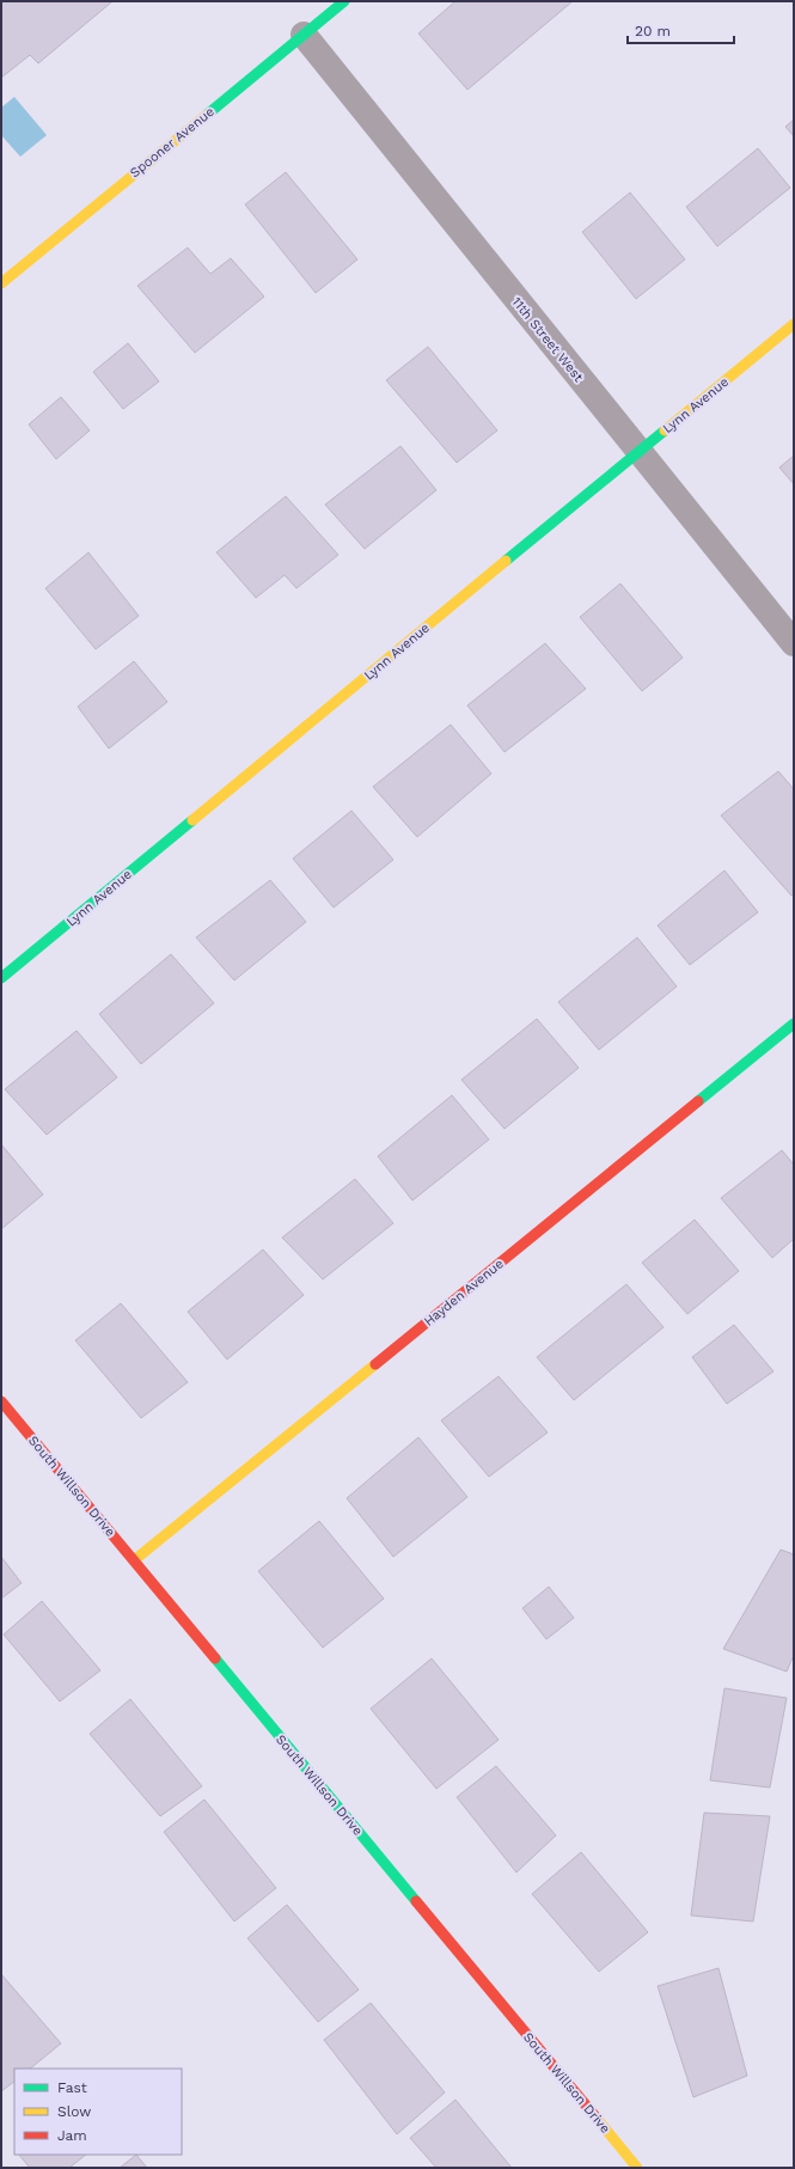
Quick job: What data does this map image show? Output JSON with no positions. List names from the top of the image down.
{
  "streets": {
    "street": [
      "Spooner Avenue",
      "11th Street West",
      "Lynn Avenue",
      "Hayden Avenue",
      "South Willson Drive"
    ]
  },
  "crossings": [
    ["Spooner Avenue", "11th Street West"],
    ["11th Street West", "Lynn Avenue"],
    ["Hayden Avenue", "South Willson Drive"]
  ],
  "legend": ["Fast", "Slow", "Jam"],
  "scale_bar": "20 m"
}
